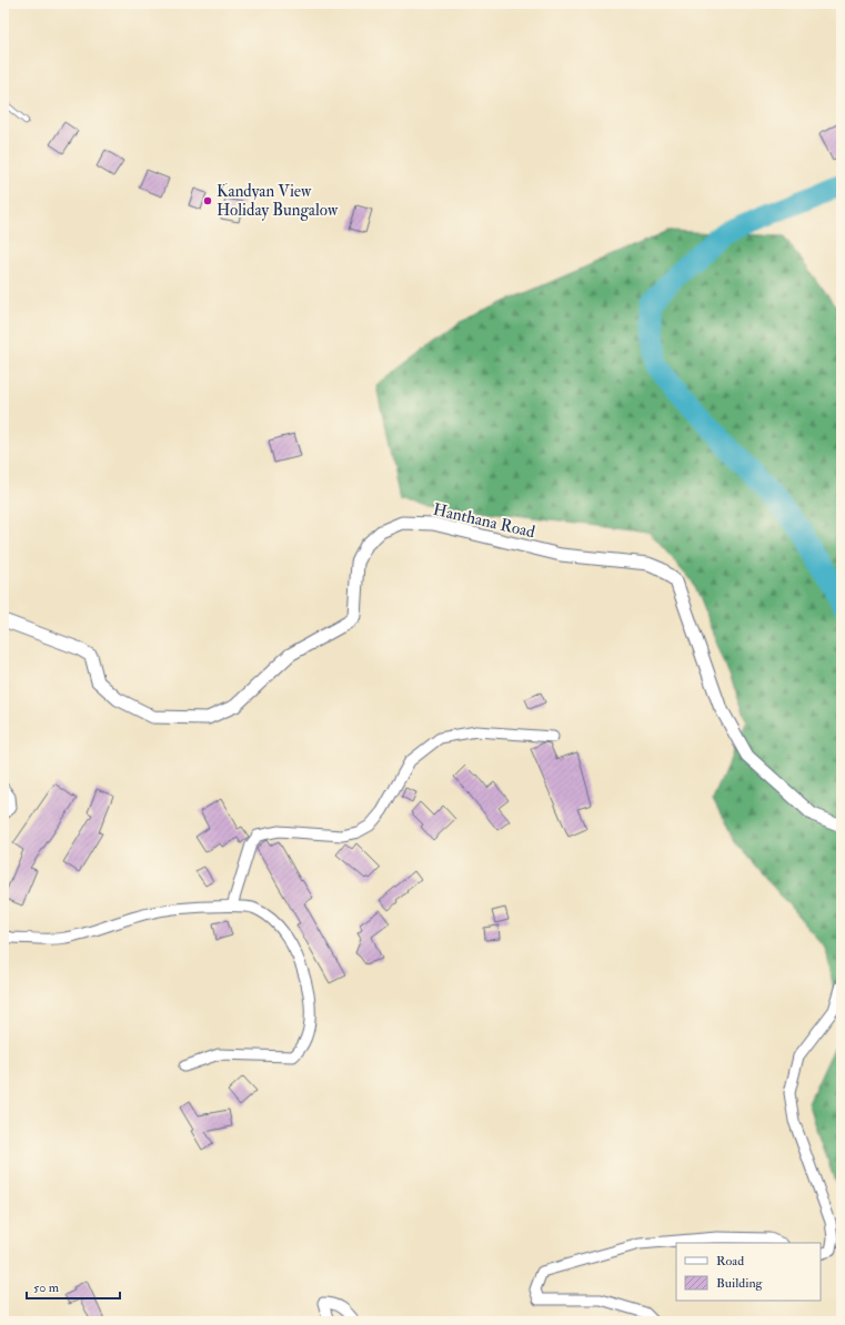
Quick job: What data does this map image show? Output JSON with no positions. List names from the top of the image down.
{
  "streets": {
    "street": ["Hanthana Road"]
  },
  "places": ["Kandyan View Holiday Bungalow"],
  "legend": ["Road", "Building"],
  "scale_bar": "50 m"
}
